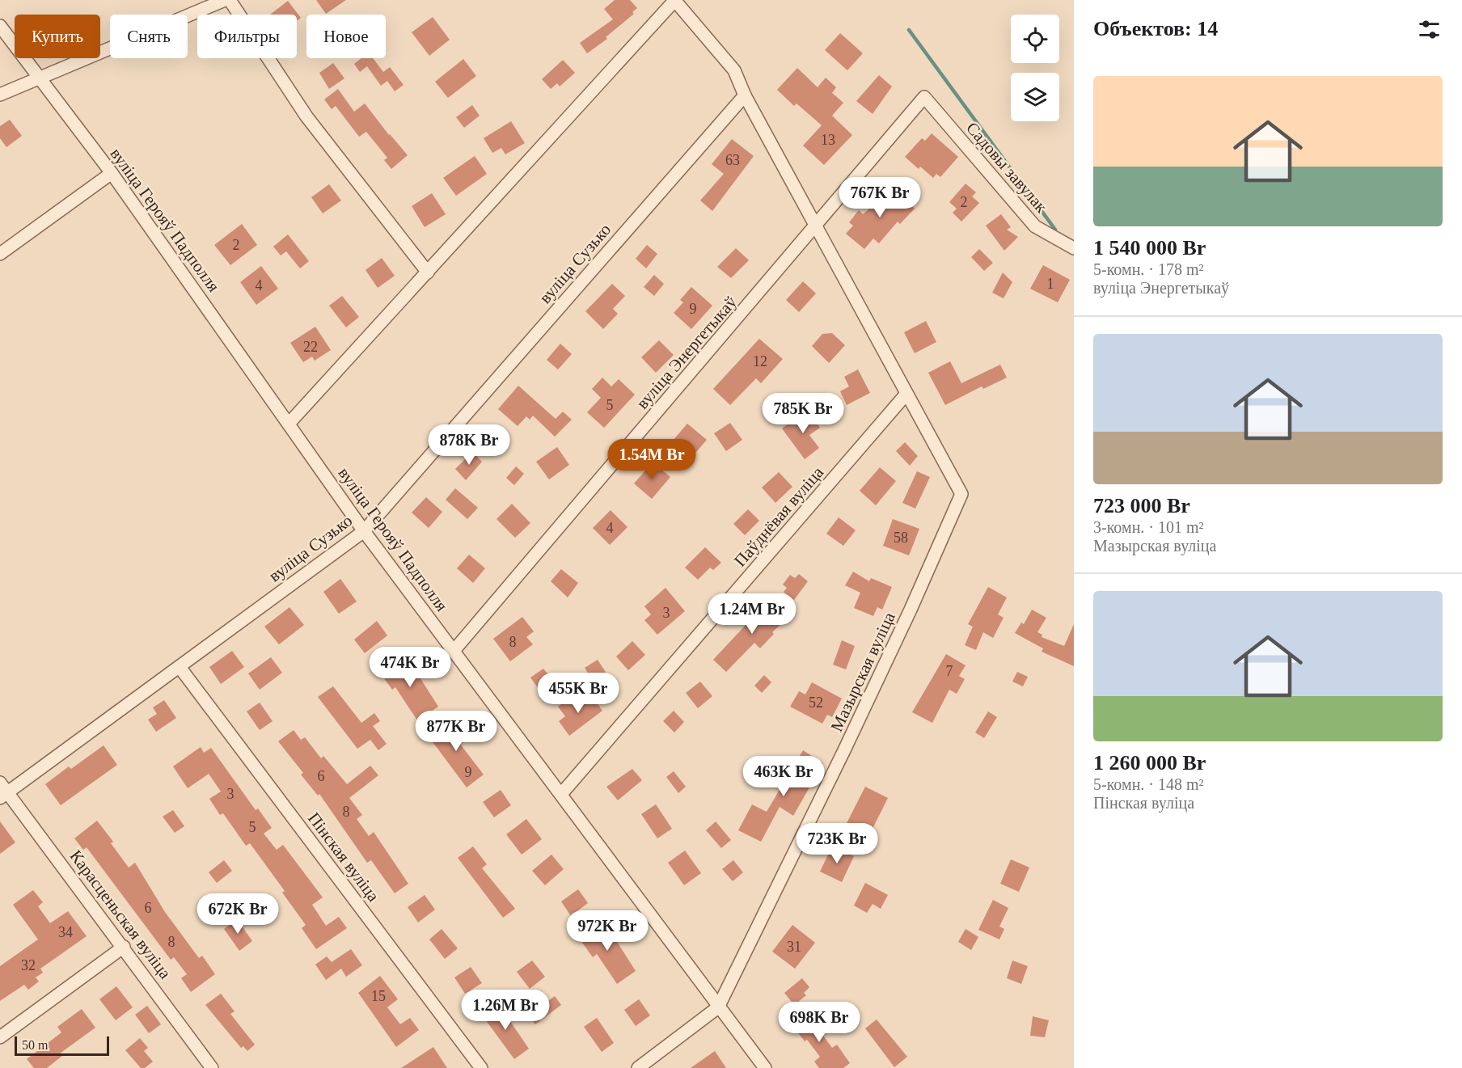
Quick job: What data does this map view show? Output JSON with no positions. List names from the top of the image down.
{
  "streets": {
    "street": [
      "Садовы завулак",
      "вуліца Герояў Падполля",
      "вуліца Сузько",
      "вуліца Энергетыкаў",
      "Паўднёвая вуліца",
      "Мазырская вуліца",
      "Пінская вуліца",
      "Карасценьская вуліца"
    ]
  },
  "crossings": [
    ["Садовы завулак", "вуліца Энергетыкаў"],
    ["вуліца Герояў Падполля", "вуліца Сузько"],
    ["вуліца Герояў Падполля", "вуліца Энергетыкаў"],
    ["вуліца Герояў Падполля", "Паўднёвая вуліца"],
    ["вуліца Герояў Падполля", "Мазырская вуліца"],
    ["вуліца Сузько", "Пінская вуліца"],
    ["вуліца Сузько", "Карасценьская вуліца"],
    ["Паўднёвая вуліца", "Мазырская вуліца"]
  ],
  "house_numbers": [
    "13",
    "63",
    "2",
    "2",
    "1",
    "4",
    "9",
    "22",
    "12",
    "5",
    "4",
    "58",
    "3",
    "8",
    "7",
    "52",
    "9",
    "6",
    "3",
    "8",
    "5",
    "6",
    "34",
    "8",
    "31",
    "32",
    "15"
  ],
  "scale_bar": "50 m",
  "page": {
    "heading": "Объектов: 14",
    "chip": [
      "Купить",
      "Снять",
      "Фильтры",
      "Новое"
    ],
    "list": [
      {
        "name": "1 540 000 Br",
        "note": "5-комн. · 178 m² · вуліца Энергетыкаў"
      },
      {
        "name": "723 000 Br",
        "note": "3-комн. · 101 m² · Мазырская вуліца"
      },
      {
        "name": "1 260 000 Br",
        "note": "5-комн. · 148 m² · Пінская вуліца"
      }
    ],
    "price": [
      "767K Br",
      "785K Br",
      "878K Br",
      "1.54M Br",
      "1.24M Br",
      "474K Br",
      "455K Br",
      "877K Br",
      "463K Br",
      "723K Br",
      "672K Br",
      "972K Br",
      "1.26M Br",
      "698K Br"
    ],
    "scale": "50 m"
  }
}
